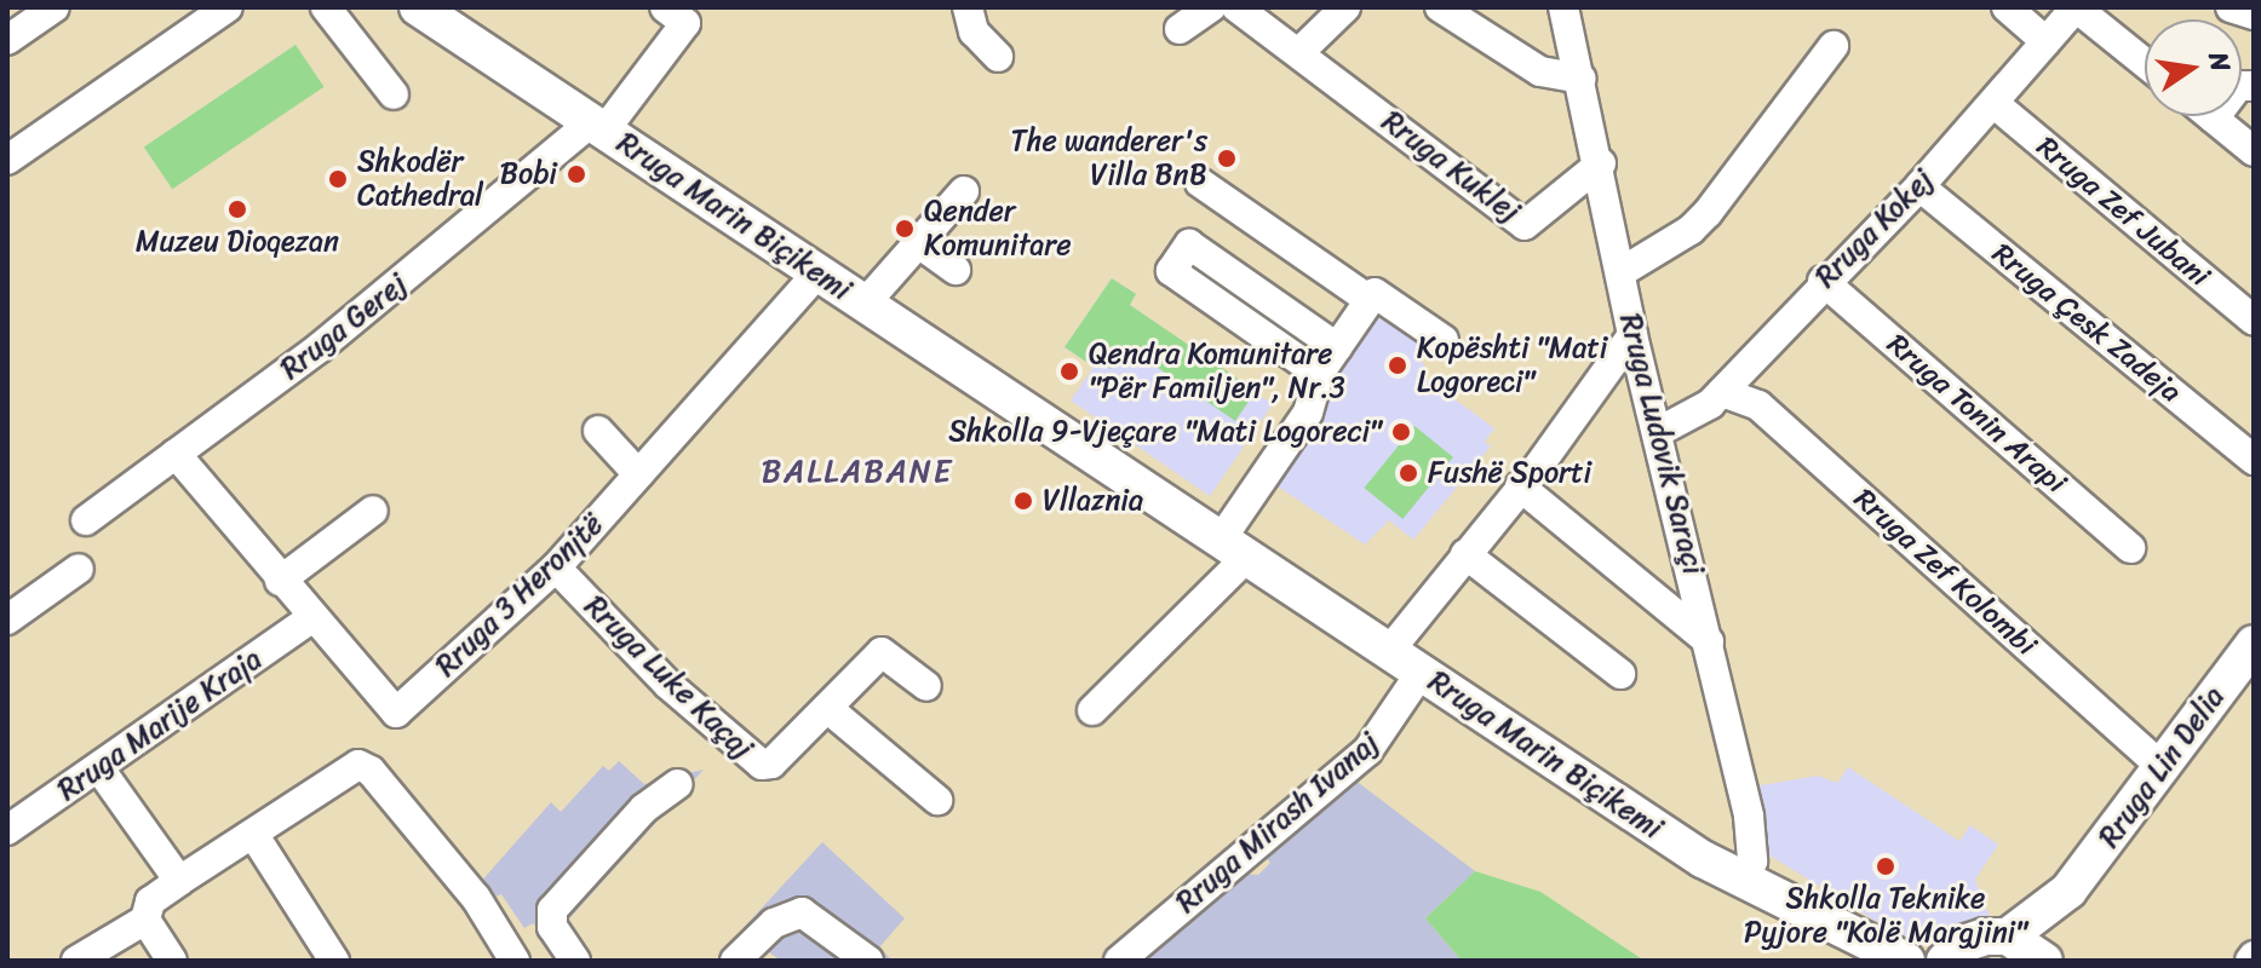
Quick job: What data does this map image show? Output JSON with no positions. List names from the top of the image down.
{
  "streets": {
    "main road": ["Rruga Marin Biçikemi", "Rruga Lin Delia"],
    "street": [
      "Rruga Kuklej",
      "Rruga Zef Jubani",
      "Rruga Kokej",
      "Rruga Çesk Zadeja",
      "Rruga Gerej",
      "Rruga Tonin Arapi",
      "Rruga Ludovik Saraçi",
      "Rruga Zef Kolombi",
      "Rruga 3 Heronjtë",
      "Rruga Luke Kaçaj",
      "Rruga Marije Kraja",
      "Rruga Mirash Ivanaj"
    ]
  },
  "crossings": [
    ["Rruga Kuklej", "Rruga Ludovik Saraçi"],
    ["Rruga Zef Jubani", "Rruga Kokej"],
    ["Rruga Marin Biçikemi", "Rruga Gerej"],
    ["Rruga Marin Biçikemi", "Rruga Ludovik Saraçi"],
    ["Rruga Marin Biçikemi", "Rruga 3 Heronjtë"],
    ["Rruga Marin Biçikemi", "Rruga Mirash Ivanaj"],
    ["Rruga Kokej", "Rruga Çesk Zadeja"],
    ["Rruga Kokej", "Rruga Tonin Arapi"],
    ["Rruga Kokej", "Rruga Ludovik Saraçi"],
    ["Rruga Kokej", "Rruga Zef Kolombi"],
    ["Rruga Zef Kolombi", "Rruga Lin Delia"],
    ["Rruga 3 Heronjtë", "Rruga Luke Kaçaj"],
    ["Rruga 3 Heronjtë", "Rruga Marije Kraja"]
  ],
  "districts": ["BALLABANE"],
  "places": [
    "The wanderer's Villa BnB",
    "Bobi",
    "Shkodër Cathedral",
    "Muzeu Dioqezan",
    "Qender Komunitare",
    "Kopështi \"Mati Logoreci\"",
    "Qendra Komunitare \"Për Familjen\", Nr.3",
    "Shkolla 9-Vjeçare \"Mati Logoreci\"",
    "Fushë Sporti",
    "Vllaznia",
    "Shkolla Teknike Pyjore \"Kolë Margjini\""
  ],
  "north": "right"
}
